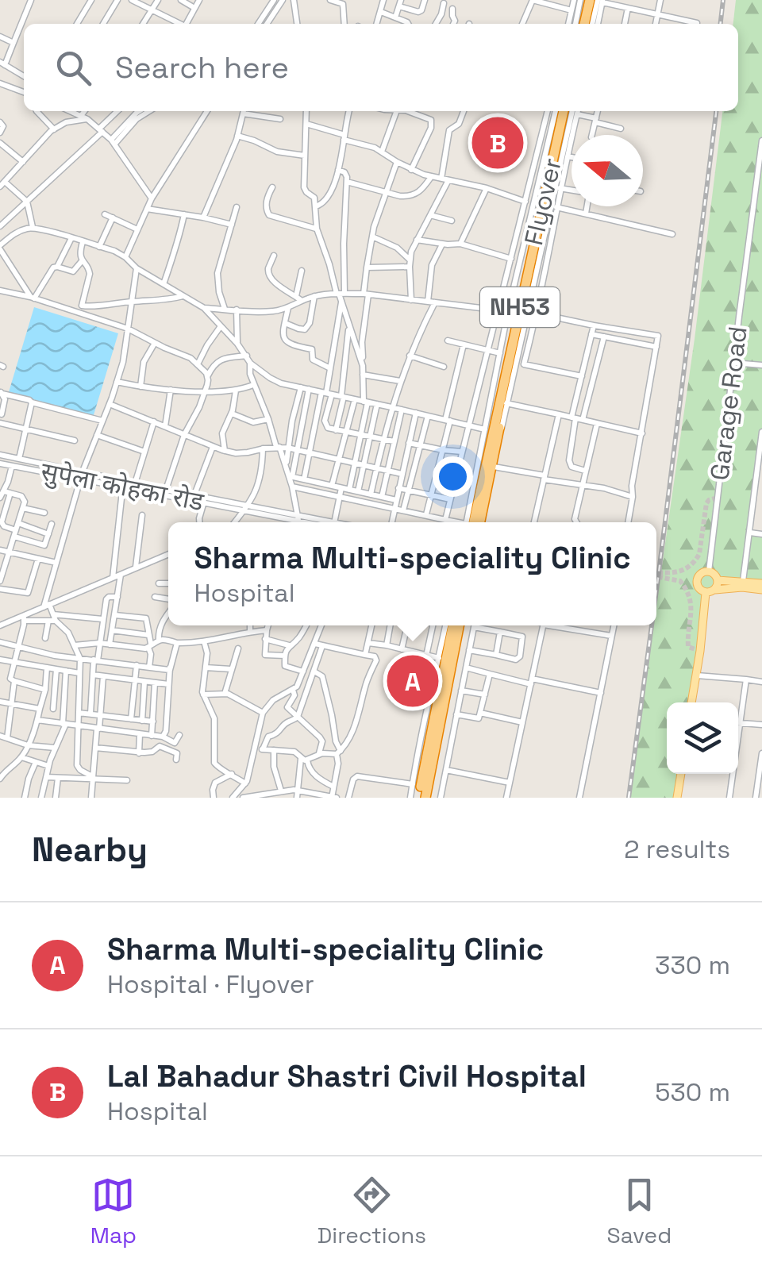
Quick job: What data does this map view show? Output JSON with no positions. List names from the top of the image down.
{
  "streets": {
    "highway": ["Flyover", "NH53"],
    "street": ["Garage Road", "सुपेला कोहका रोड"]
  },
  "north": "left",
  "page": {
    "search": "Search here",
    "pins": ["B", "A"],
    "popup": ["Sharma Multi-speciality Clinic", "Hospital"],
    "heading": ["Nearby", "2 results"],
    "list": [
      {
        "mark": "A",
        "name": "Sharma Multi-speciality Clinic",
        "note": "Hospital · Flyover",
        "value": "330 m"
      },
      {
        "mark": "B",
        "name": "Lal Bahadur Shastri Civil Hospital",
        "note": "Hospital",
        "value": "530 m"
      }
    ],
    "nav": ["Map", "Directions", "Saved"]
  }
}
